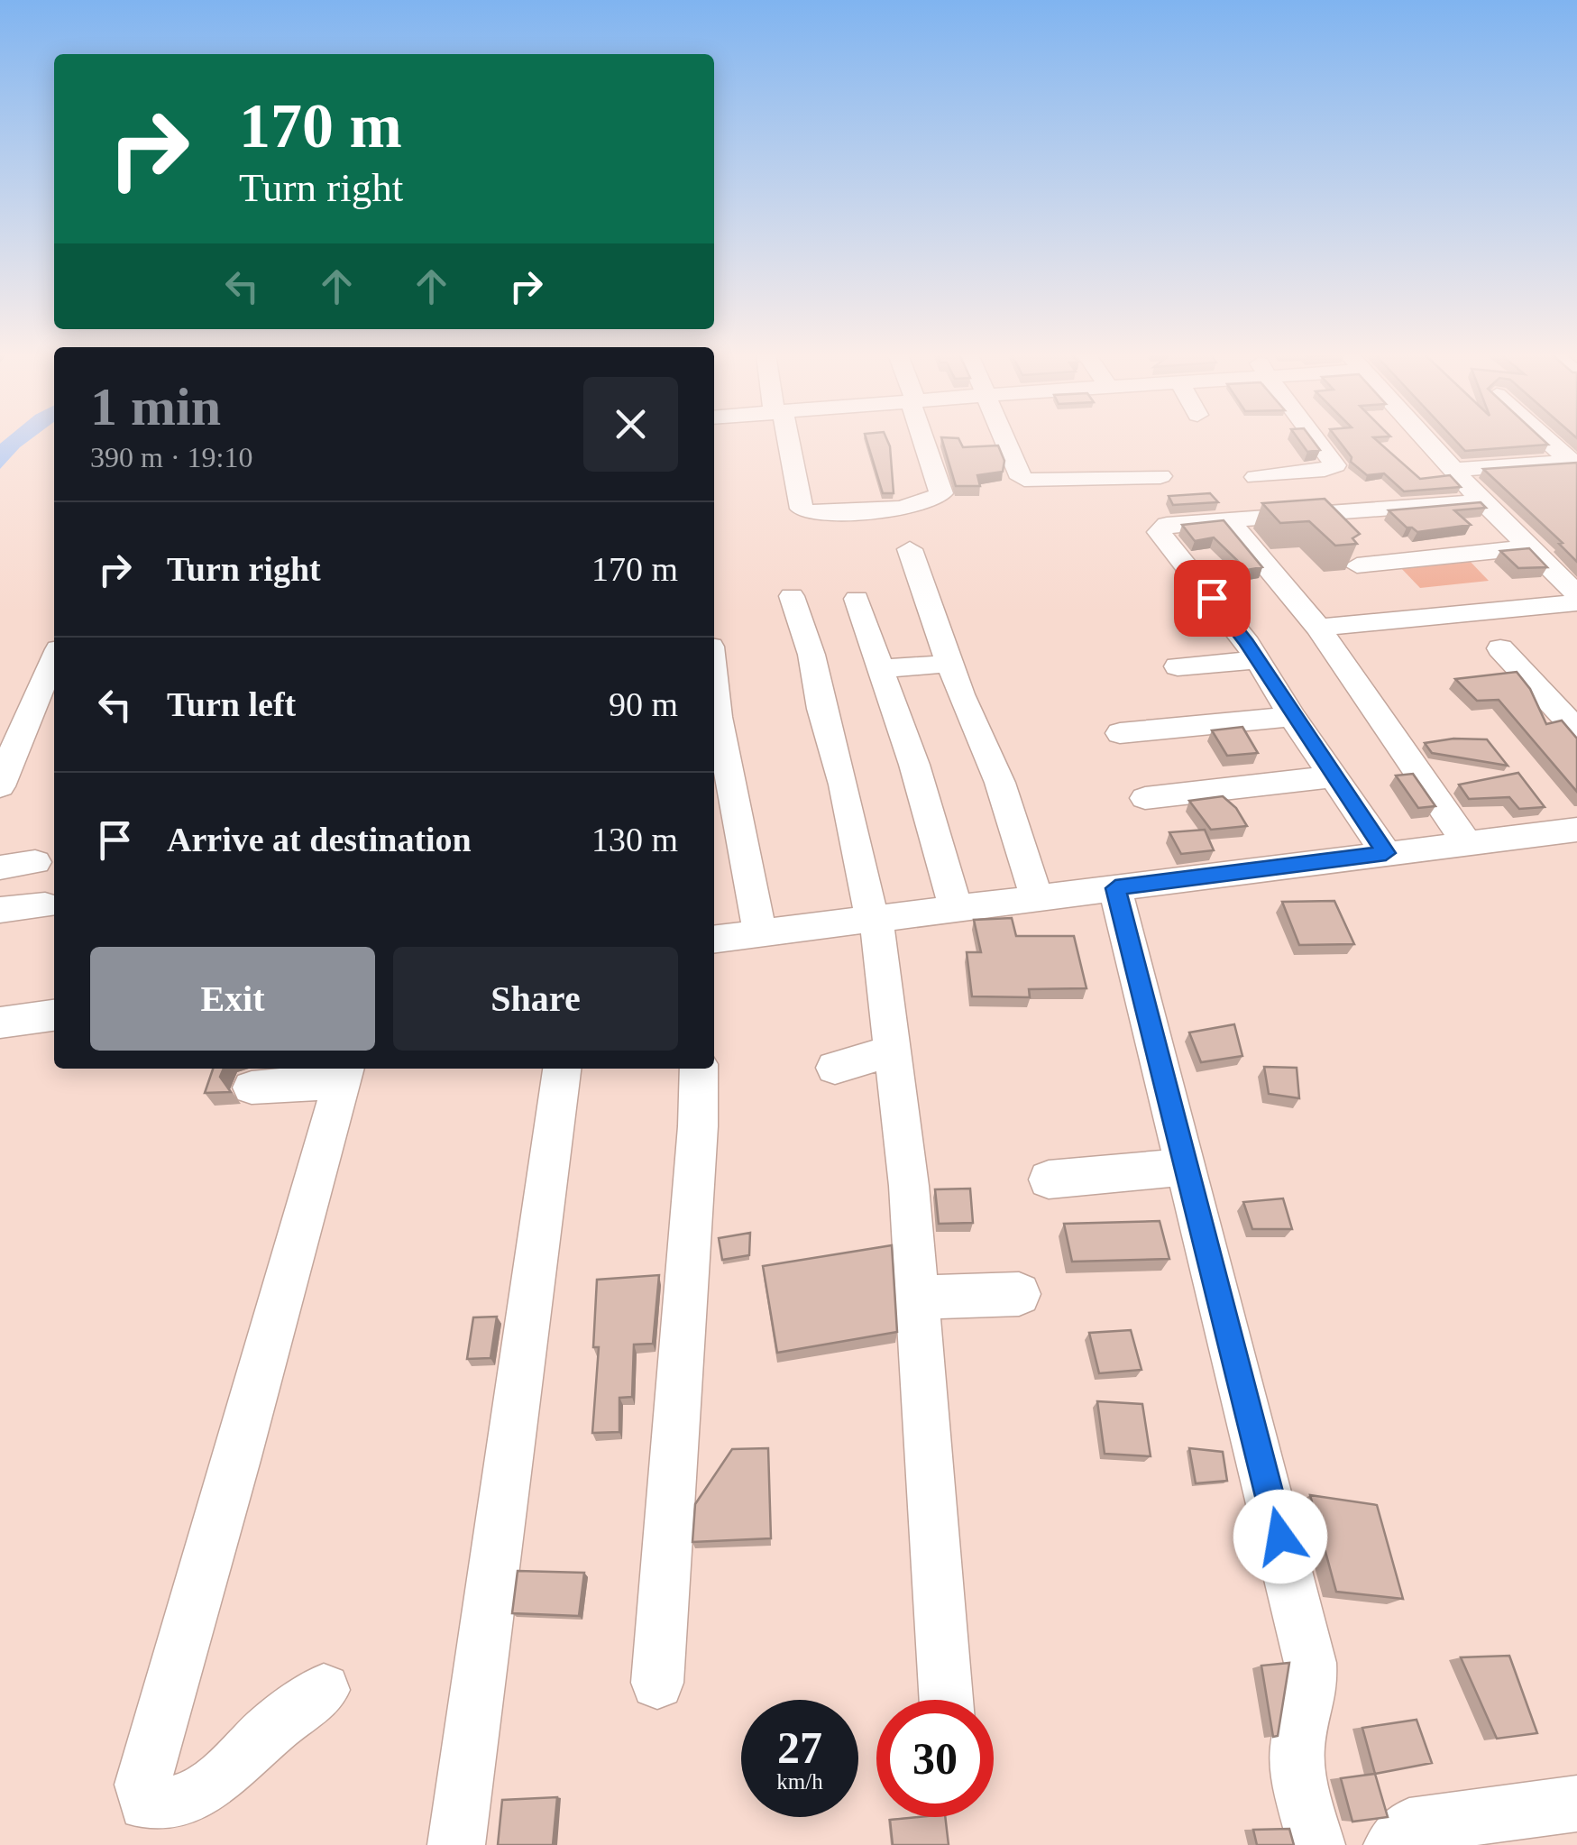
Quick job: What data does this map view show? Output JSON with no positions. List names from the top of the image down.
{
  "page": {
    "turn": ["170 m", "Turn right"],
    "heading": ["1 min", "390 m · 19:10"],
    "list": [
      {
        "name": "Turn right",
        "value": "170 m"
      },
      {
        "name": "Turn left",
        "value": "90 m"
      },
      {
        "name": "Arrive at destination",
        "value": "130 m"
      }
    ],
    "buttons": ["Exit", "Share"],
    "speed": "27 km/h",
    "limit": "30"
  }
}
